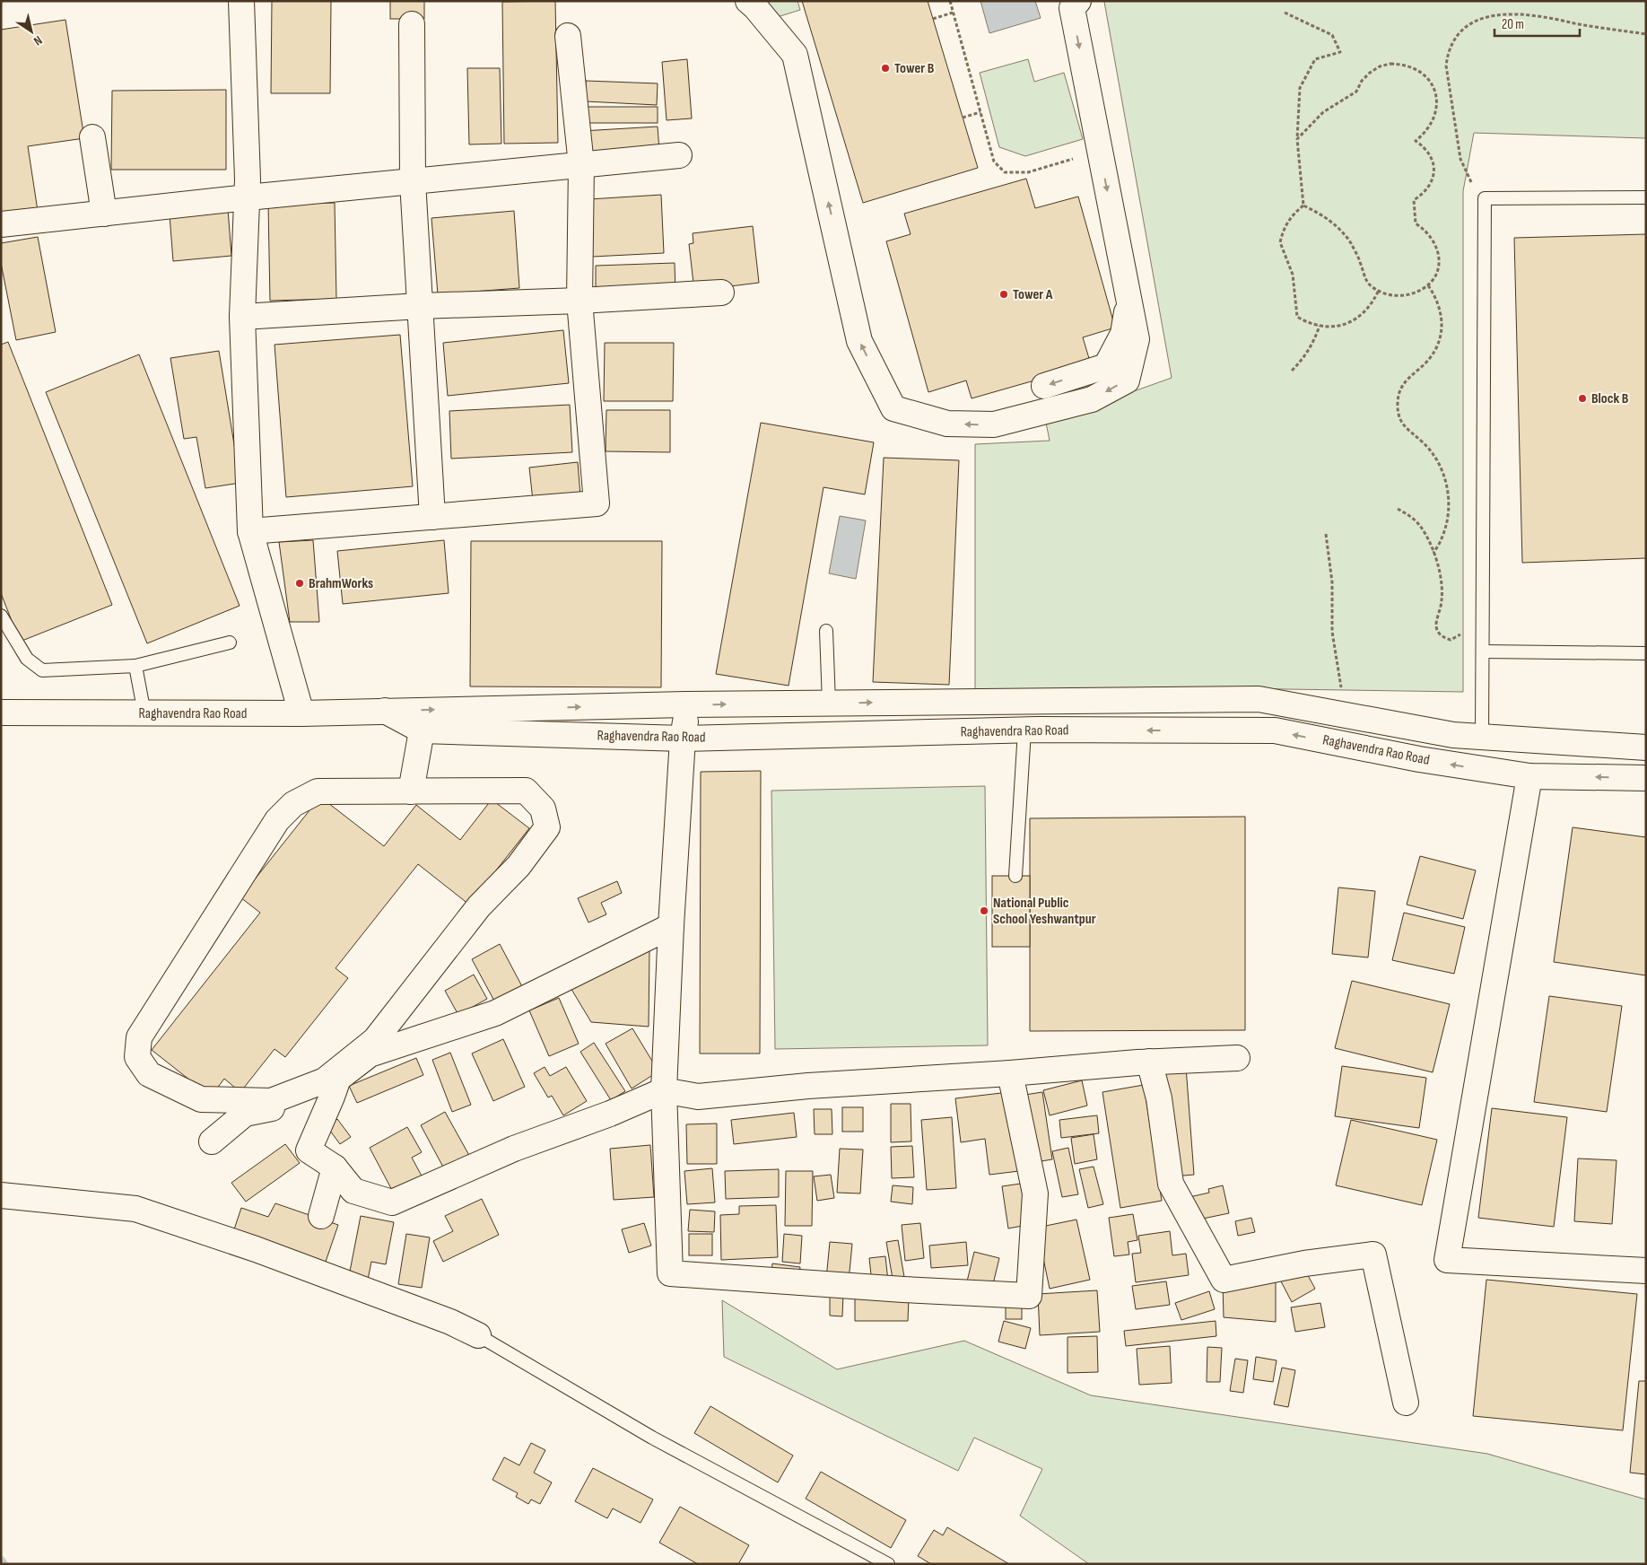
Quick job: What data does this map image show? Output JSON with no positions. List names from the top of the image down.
{
  "streets": {
    "street": ["Raghavendra Rao Road"]
  },
  "places": [
    "Tower B",
    "Tower A",
    "Block B",
    "BrahmWorks",
    "National Public School Yeshwantpur"
  ],
  "scale_bar": "20 m",
  "north": "bottom right"
}
